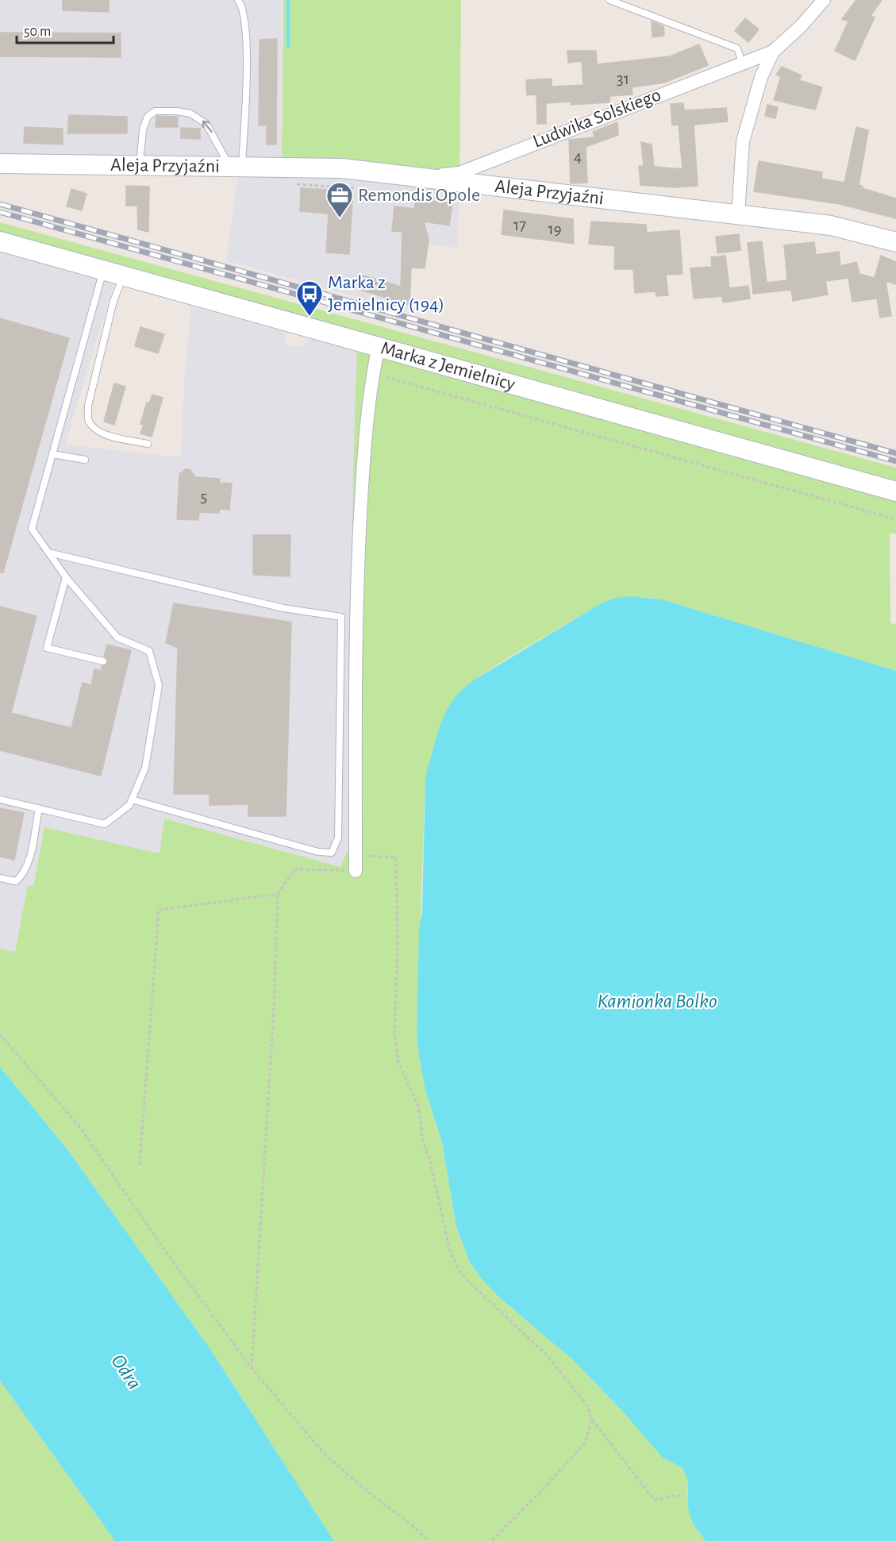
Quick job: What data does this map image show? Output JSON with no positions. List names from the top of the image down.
{
  "streets": {
    "main road": ["Aleja Przyjaźni", "Marka z Jemielnicy"],
    "street": ["Ludwika Solskiego"]
  },
  "crossings": [
    ["Ludwika Solskiego", "Aleja Przyjaźni"]
  ],
  "water": ["Kamionka Bolko", "Odra"],
  "places": {
    "office": ["Remondis Opole"],
    "bus stop": ["Marka z Jemielnicy (194)"]
  },
  "house_numbers": [
    "31",
    "4",
    "17",
    "19",
    "5"
  ],
  "scale_bar": "50 m"
}
